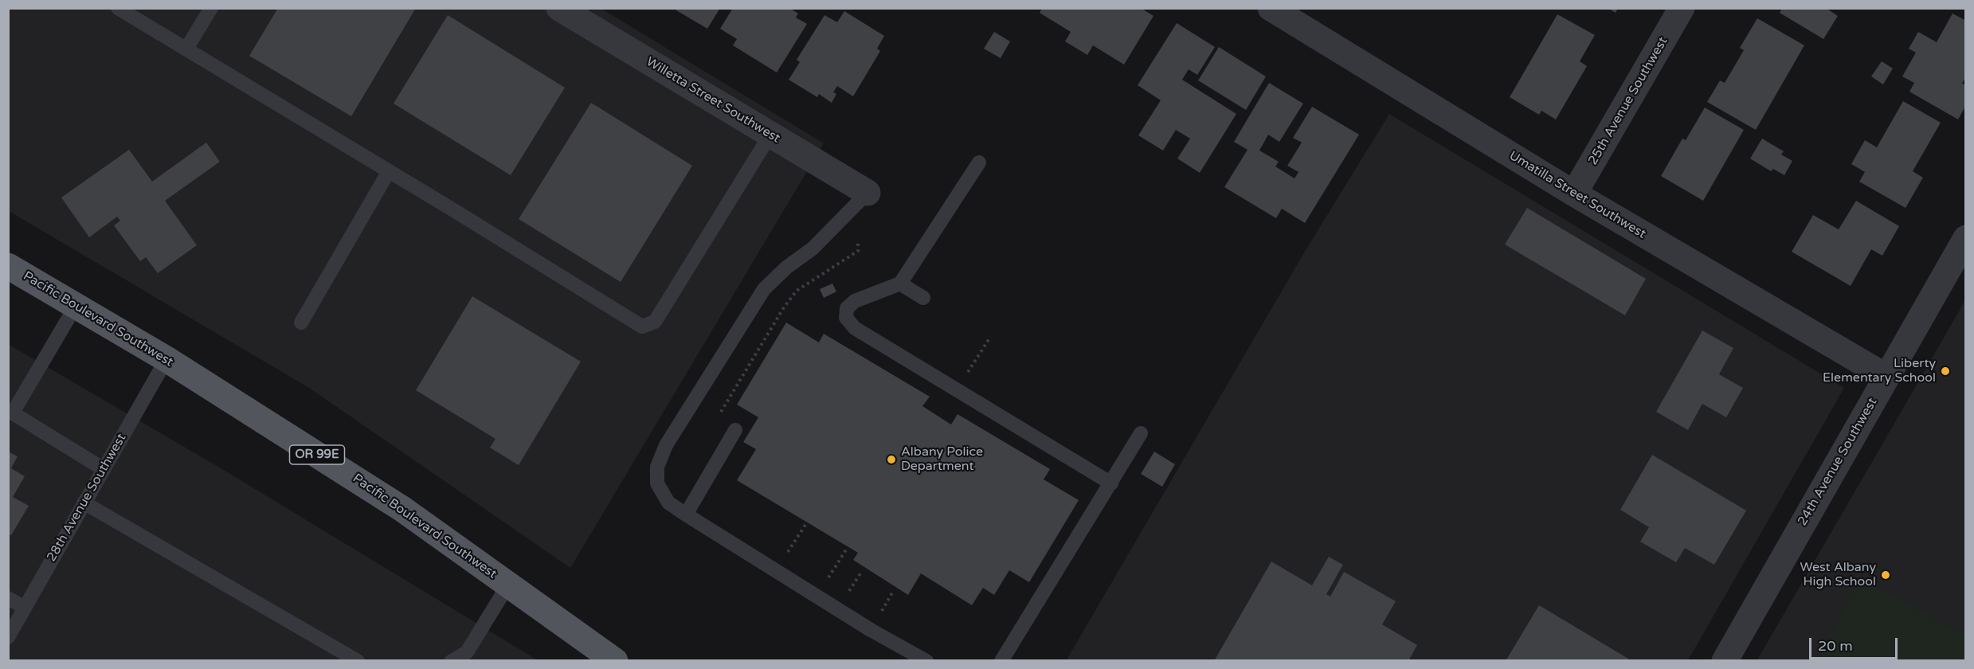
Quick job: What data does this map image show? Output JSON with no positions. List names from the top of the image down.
{
  "streets": {
    "main road": ["Pacific Boulevard Southwest", "OR 99E"],
    "street": [
      "Willetta Street Southwest",
      "25th Avenue Southwest",
      "Umatilla Street Southwest",
      "24th Avenue Southwest"
    ],
    "lane": ["28th Avenue Southwest"]
  },
  "crossings": [
    ["25th Avenue Southwest", "Umatilla Street Southwest"],
    ["Umatilla Street Southwest", "24th Avenue Southwest"],
    ["Pacific Boulevard Southwest", "28th Avenue Southwest"]
  ],
  "places": ["Liberty Elementary School", "Albany Police Department", "West Albany High School"],
  "scale_bar": "20 m"
}
